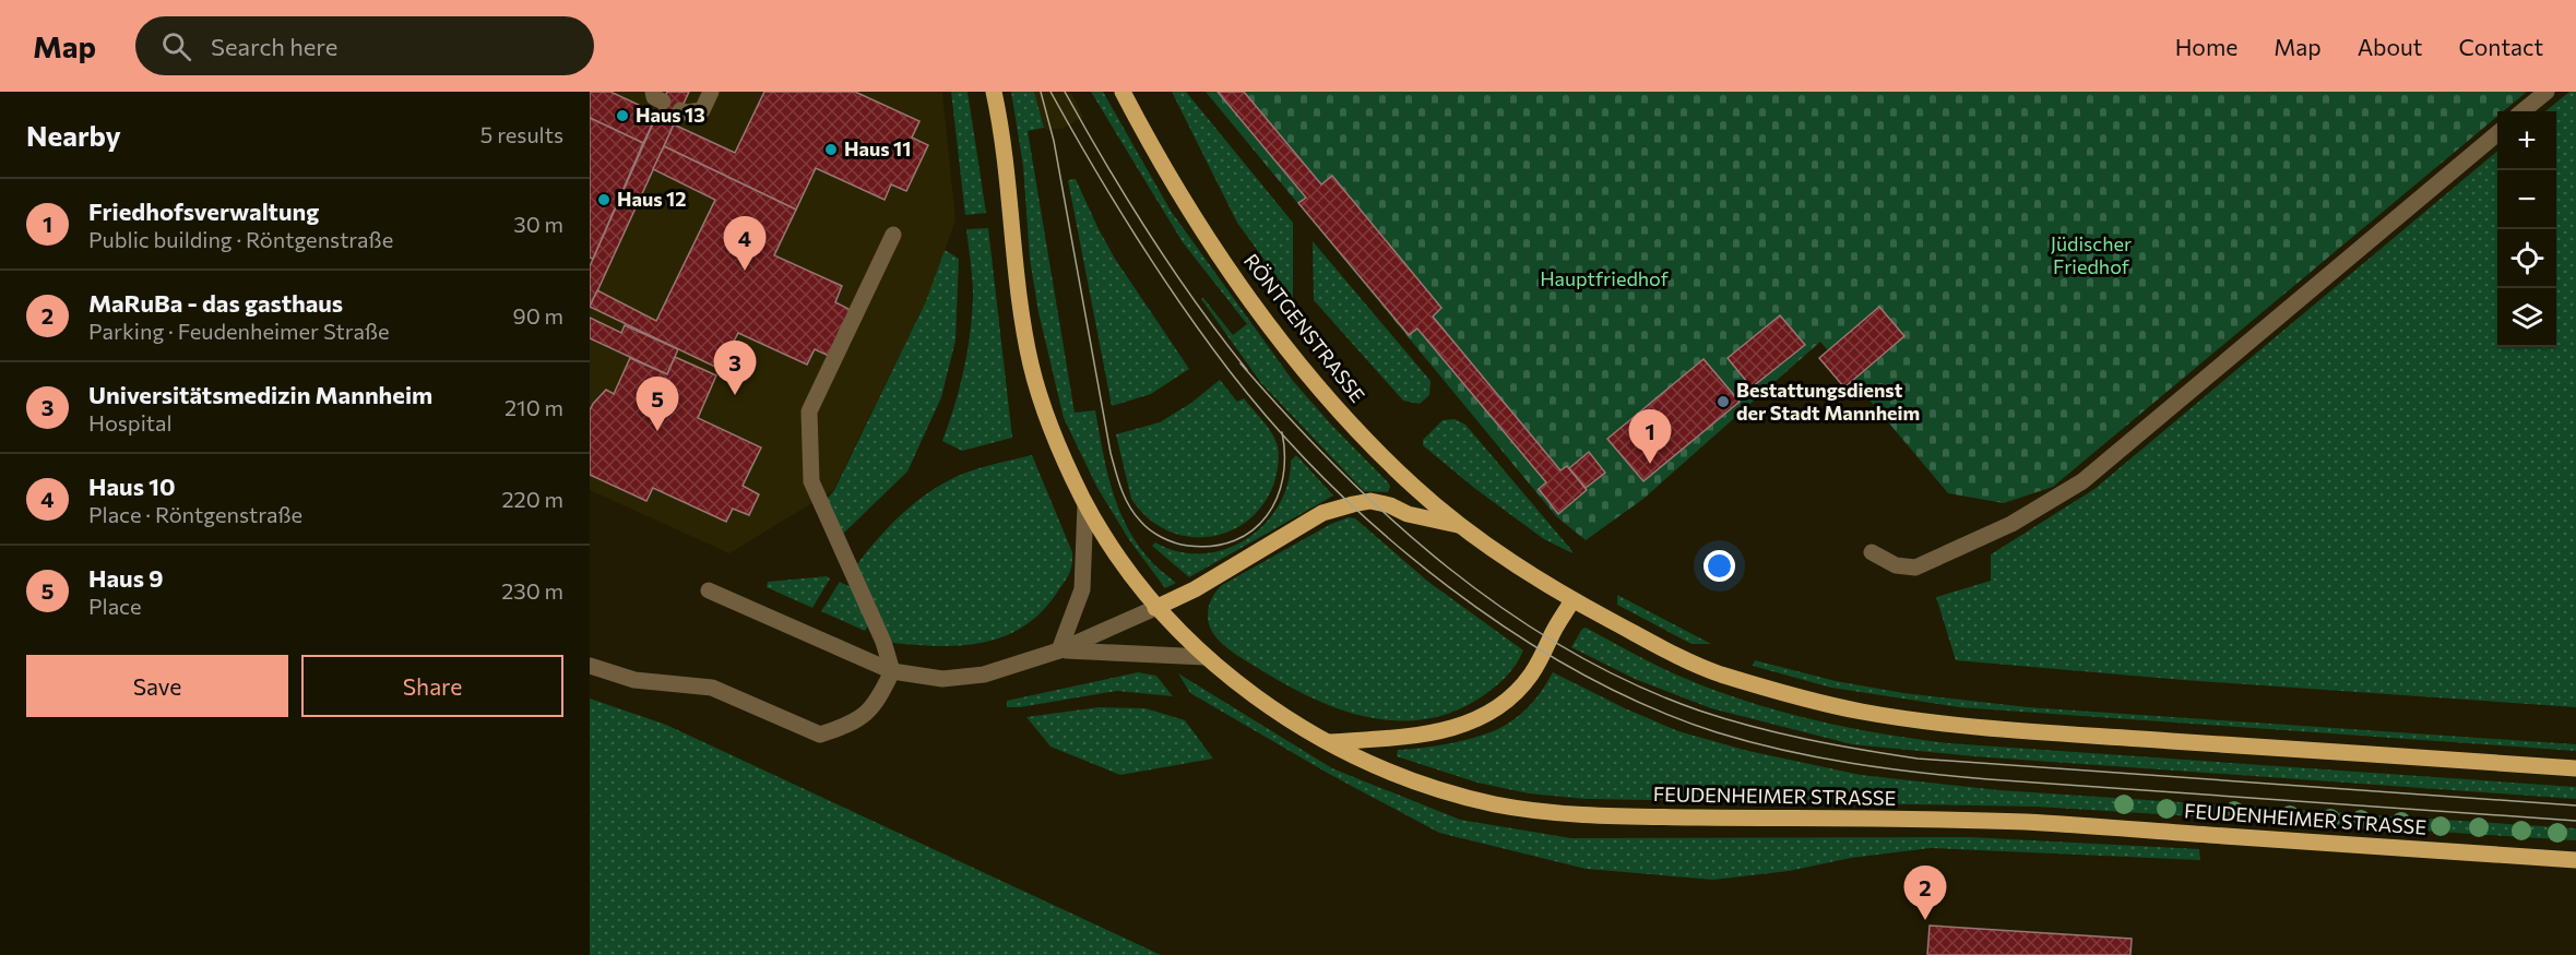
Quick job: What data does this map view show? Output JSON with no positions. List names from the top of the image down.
{
  "streets": {
    "main road": ["RÖNTGENSTRASSE", "FEUDENHEIMER STRASSE"]
  },
  "parks": ["Jüdischer Friedhof", "Hauptfriedhof"],
  "places": [
    "Haus 13",
    "Haus 11",
    "Haus 12",
    "Bestattungsdienst der Stadt Mannheim"
  ],
  "page": {
    "header": "Map",
    "search": "Search here",
    "nav": [
      "Home",
      "Map",
      "About",
      "Contact"
    ],
    "heading": ["Nearby", "5 results"],
    "map_buttons": ["+", "−"],
    "list": [
      {
        "mark": "1",
        "name": "Friedhofsverwaltung",
        "note": "Public building · Röntgenstraße",
        "value": "30 m"
      },
      {
        "mark": "2",
        "name": "MaRuBa - das gasthaus",
        "note": "Parking · Feudenheimer Straße",
        "value": "90 m"
      },
      {
        "mark": "3",
        "name": "Universitätsmedizin Mannheim",
        "note": "Hospital",
        "value": "210 m"
      },
      {
        "mark": "4",
        "name": "Haus 10",
        "note": "Place · Röntgenstraße",
        "value": "220 m"
      },
      {
        "mark": "5",
        "name": "Haus 9",
        "note": "Place",
        "value": "230 m"
      }
    ],
    "pins": [
      "4",
      "3",
      "5",
      "1",
      "2"
    ],
    "buttons": ["Save", "Share"]
  }
}
